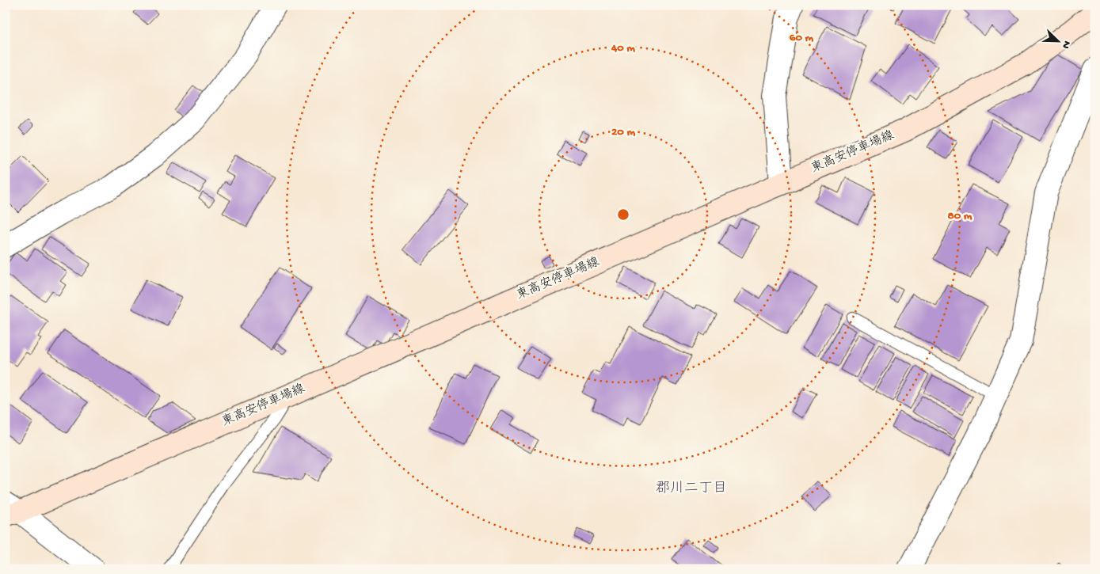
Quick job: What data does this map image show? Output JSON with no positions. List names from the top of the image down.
{
  "streets": {
    "main road": ["東高安停車場線"]
  },
  "districts": ["郡川二丁目"],
  "north": "bottom right",
  "rings": [
    "60 m",
    "40 m",
    "20 m",
    "80 m"
  ]
}
